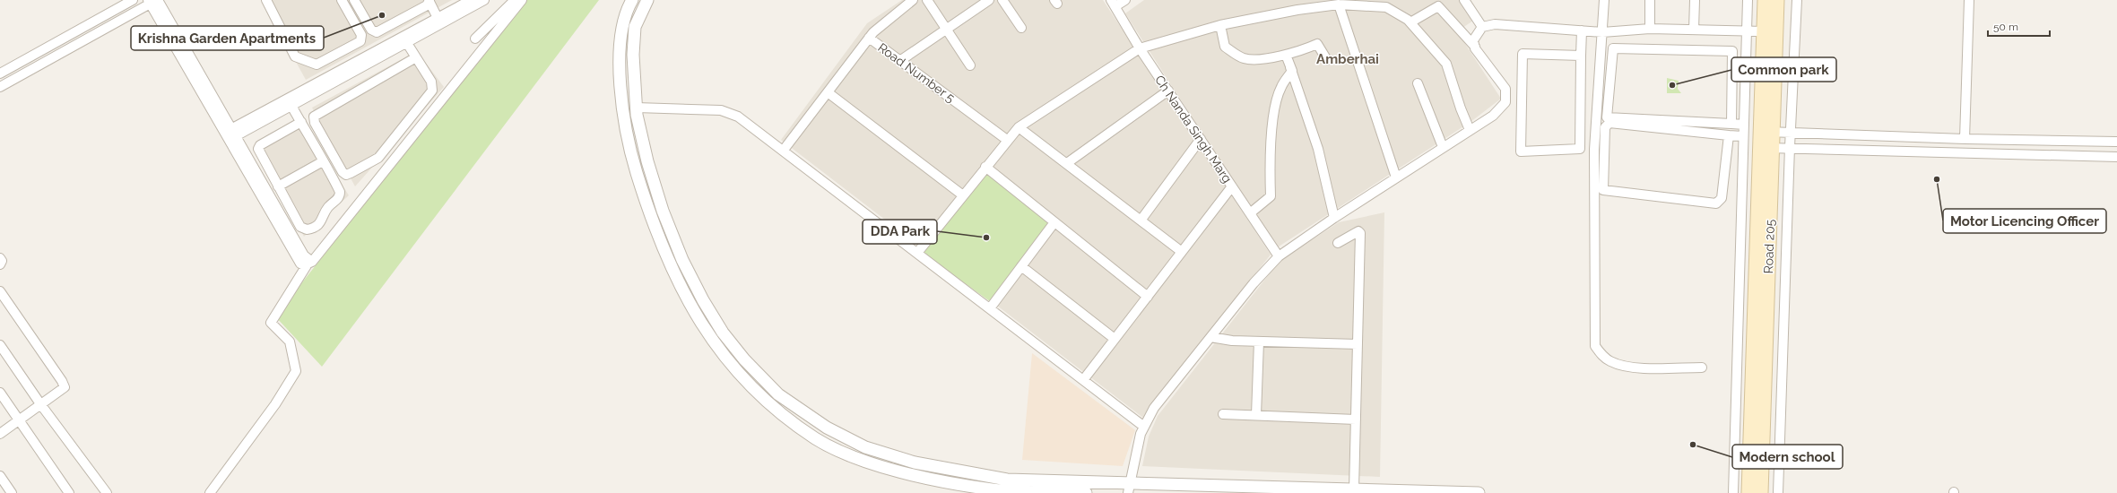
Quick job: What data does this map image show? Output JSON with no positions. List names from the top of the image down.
{
  "streets": {
    "main road": ["Road 205"],
    "street": ["Road Number 5", "Ch Nanda Singh Marg"]
  },
  "districts": ["Amberhai"],
  "places": [
    "Krishna Garden Apartments",
    "Common park",
    "Motor Licencing Officer",
    "DDA Park",
    "Modern school"
  ],
  "scale_bar": "50 m"
}
